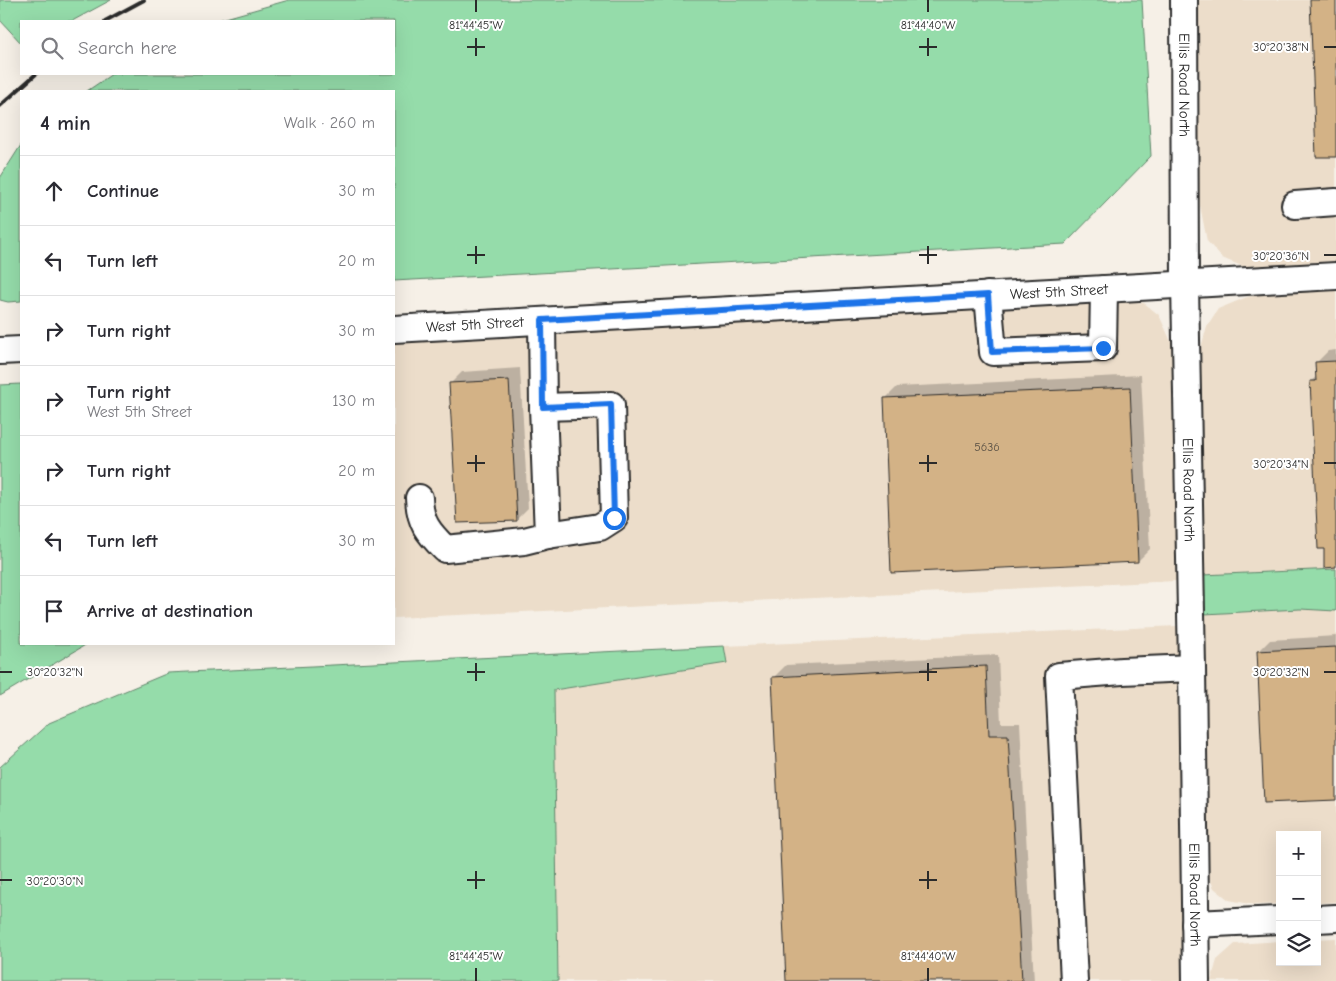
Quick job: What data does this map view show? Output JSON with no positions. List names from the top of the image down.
{
  "streets": {
    "street": ["Ellis Road North", "West 5th Street"]
  },
  "crossings": [
    ["Ellis Road North", "West 5th Street"]
  ],
  "house_numbers": ["5636"],
  "page": {
    "search": "Search here",
    "heading": ["4 min", "Walk · 260 m"],
    "list": [
      ["Continue", "30 m"],
      ["Turn left", "20 m"],
      ["Turn right", "30 m"],
      ["Turn right", "West 5th Street", "130 m"],
      ["Turn right", "20 m"],
      ["Turn left", "30 m"],
      "Arrive at destination"
    ],
    "map_buttons": ["+", "−"]
  },
  "coordinates": [
    "81°44'45\"W",
    "81°44'40\"W",
    "30°20'38\"N",
    "30°20'36\"N",
    "30°20'34\"N",
    "30°20'32\"N",
    "30°20'30\"N"
  ]
}
